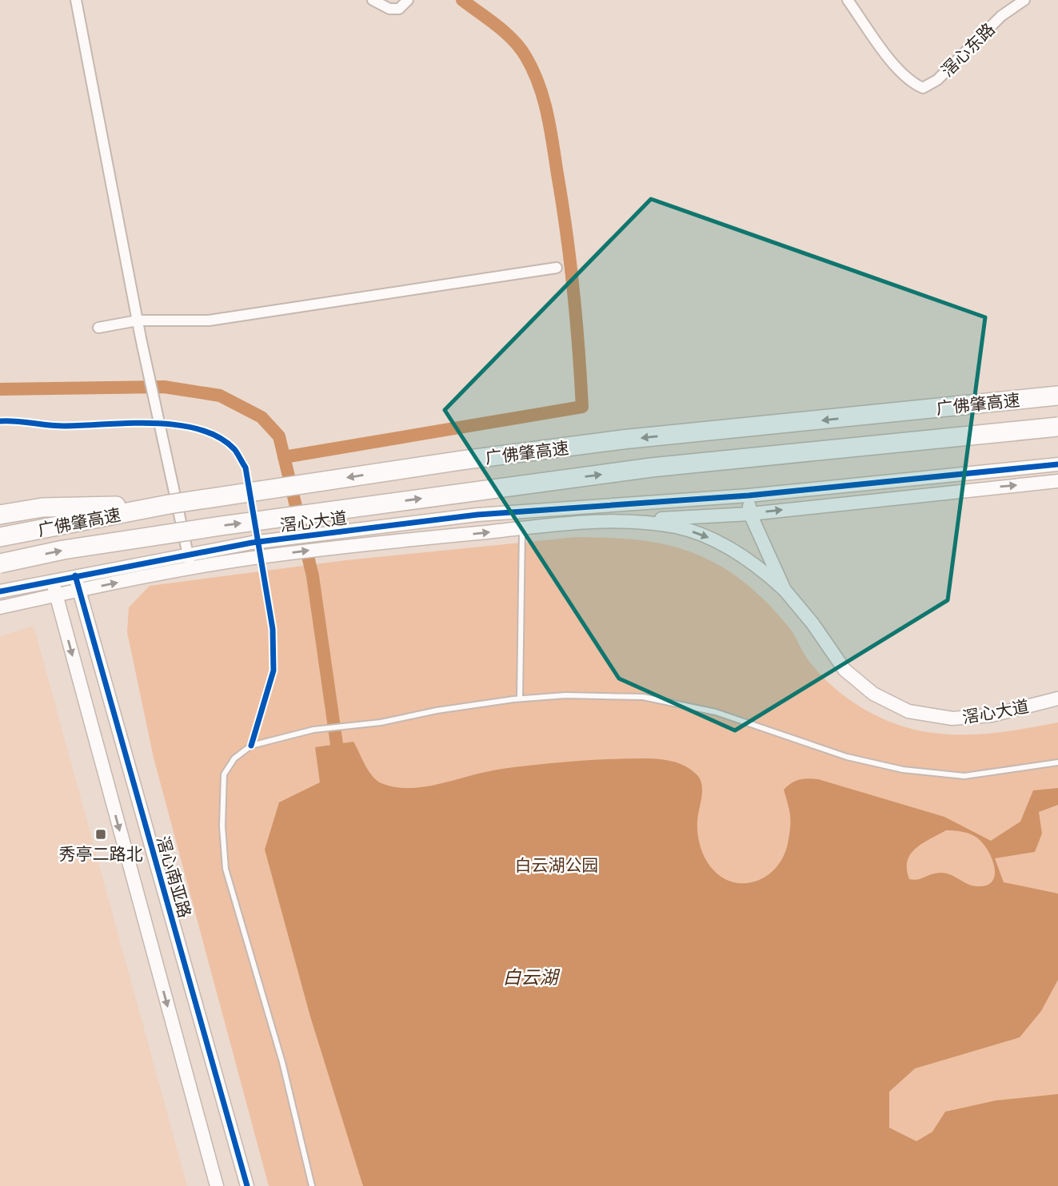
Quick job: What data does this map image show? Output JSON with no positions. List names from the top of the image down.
{
  "streets": {
    "highway": ["广佛肇高速"],
    "street": ["滘心东路", "滘心大道", "滘心南亚路"]
  },
  "crossings": [
    ["滘心大道", "滘心南亚路"]
  ],
  "water": ["白云湖"],
  "parks": ["白云湖公园"],
  "places": {
    "transit": ["秀亭二路北"]
  }
}
